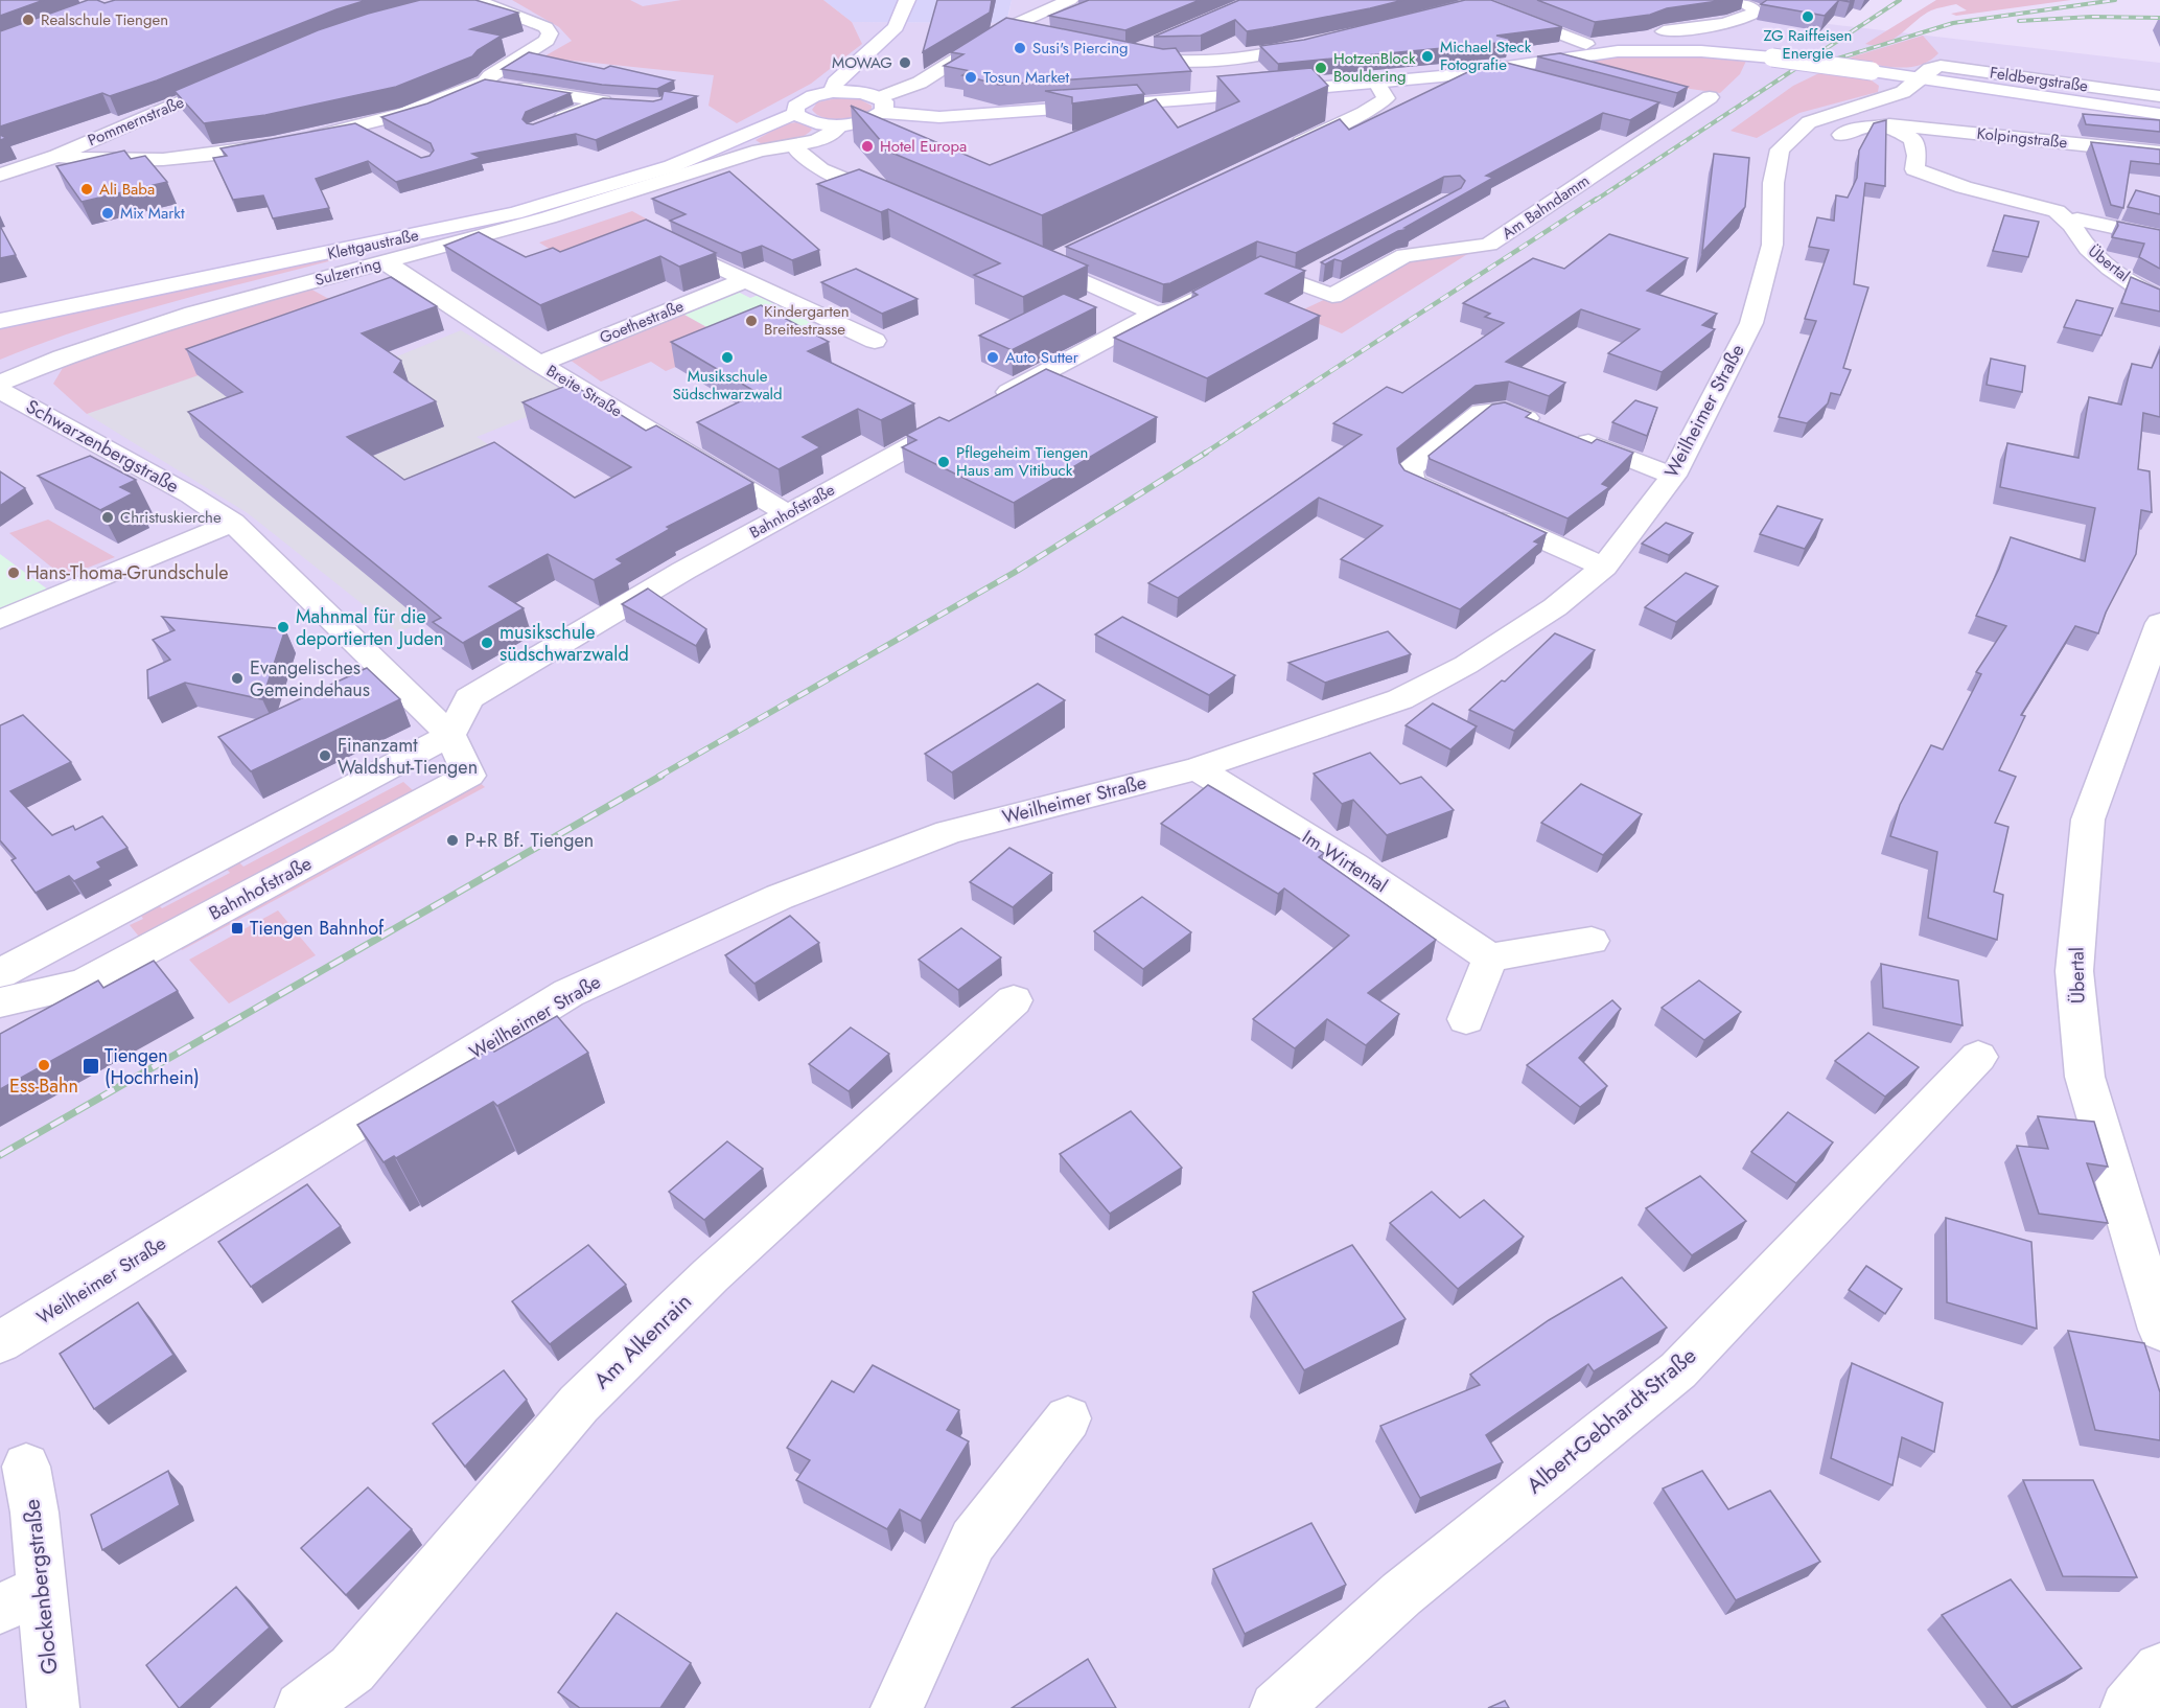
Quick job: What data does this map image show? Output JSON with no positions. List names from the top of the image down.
{
  "streets": {
    "street": [
      "Feldbergstraße",
      "Pommernstraße",
      "Kolpingstraße",
      "Am Bahndamm",
      "Klettgaustraße",
      "Übertal",
      "Sulzerring",
      "Goethestraße",
      "Breite Straße",
      "Weilheimer Straße",
      "Schwarzenbergstraße",
      "Bahnhofstraße",
      "Im Wirtental",
      "Am Alkenrain",
      "Albert-Gebhardt-Straße",
      "Glockenbergstraße"
    ]
  },
  "crossings": [
    ["Feldbergstraße", "Klettgaustraße"],
    ["Kolpingstraße", "Weilheimer Straße"],
    ["Am Bahndamm", "Bahnhofstraße"],
    ["Sulzerring", "Breite Straße"],
    ["Goethestraße", "Breite Straße"],
    ["Breite Straße", "Bahnhofstraße"],
    ["Weilheimer Straße", "Im Wirtental"],
    ["Schwarzenbergstraße", "Bahnhofstraße"]
  ],
  "places": {
    "other": [
      "ZG Raiffeisen Energie",
      "Realschule Tiengen",
      "Susi's Piercing",
      "Michael Steck Fotografie",
      "MOWAG",
      "HotzenBlock Bouldering",
      "Tosun Market",
      "Hotel Europa",
      "Ali Baba",
      "Mix Markt",
      "Kindergarten Breitestrasse",
      "Musikschule Südschwarzwald",
      "Auto Sutter",
      "Pflegeheim Tiengen Haus am Vitibuck",
      "Christuskierche",
      "Hans-Thoma-Grundschule",
      "Mahnmal für die deportierten Juden",
      "musikschule südschwarzwald",
      "Evangelisches Gemeindehaus",
      "Finanzamt Waldshut-Tiengen",
      "P+R Bf. Tiengen",
      "Ess-Bahn"
    ],
    "transit": ["Tiengen Bahnhof", "Tiengen (Hochrhein)"]
  }
}
